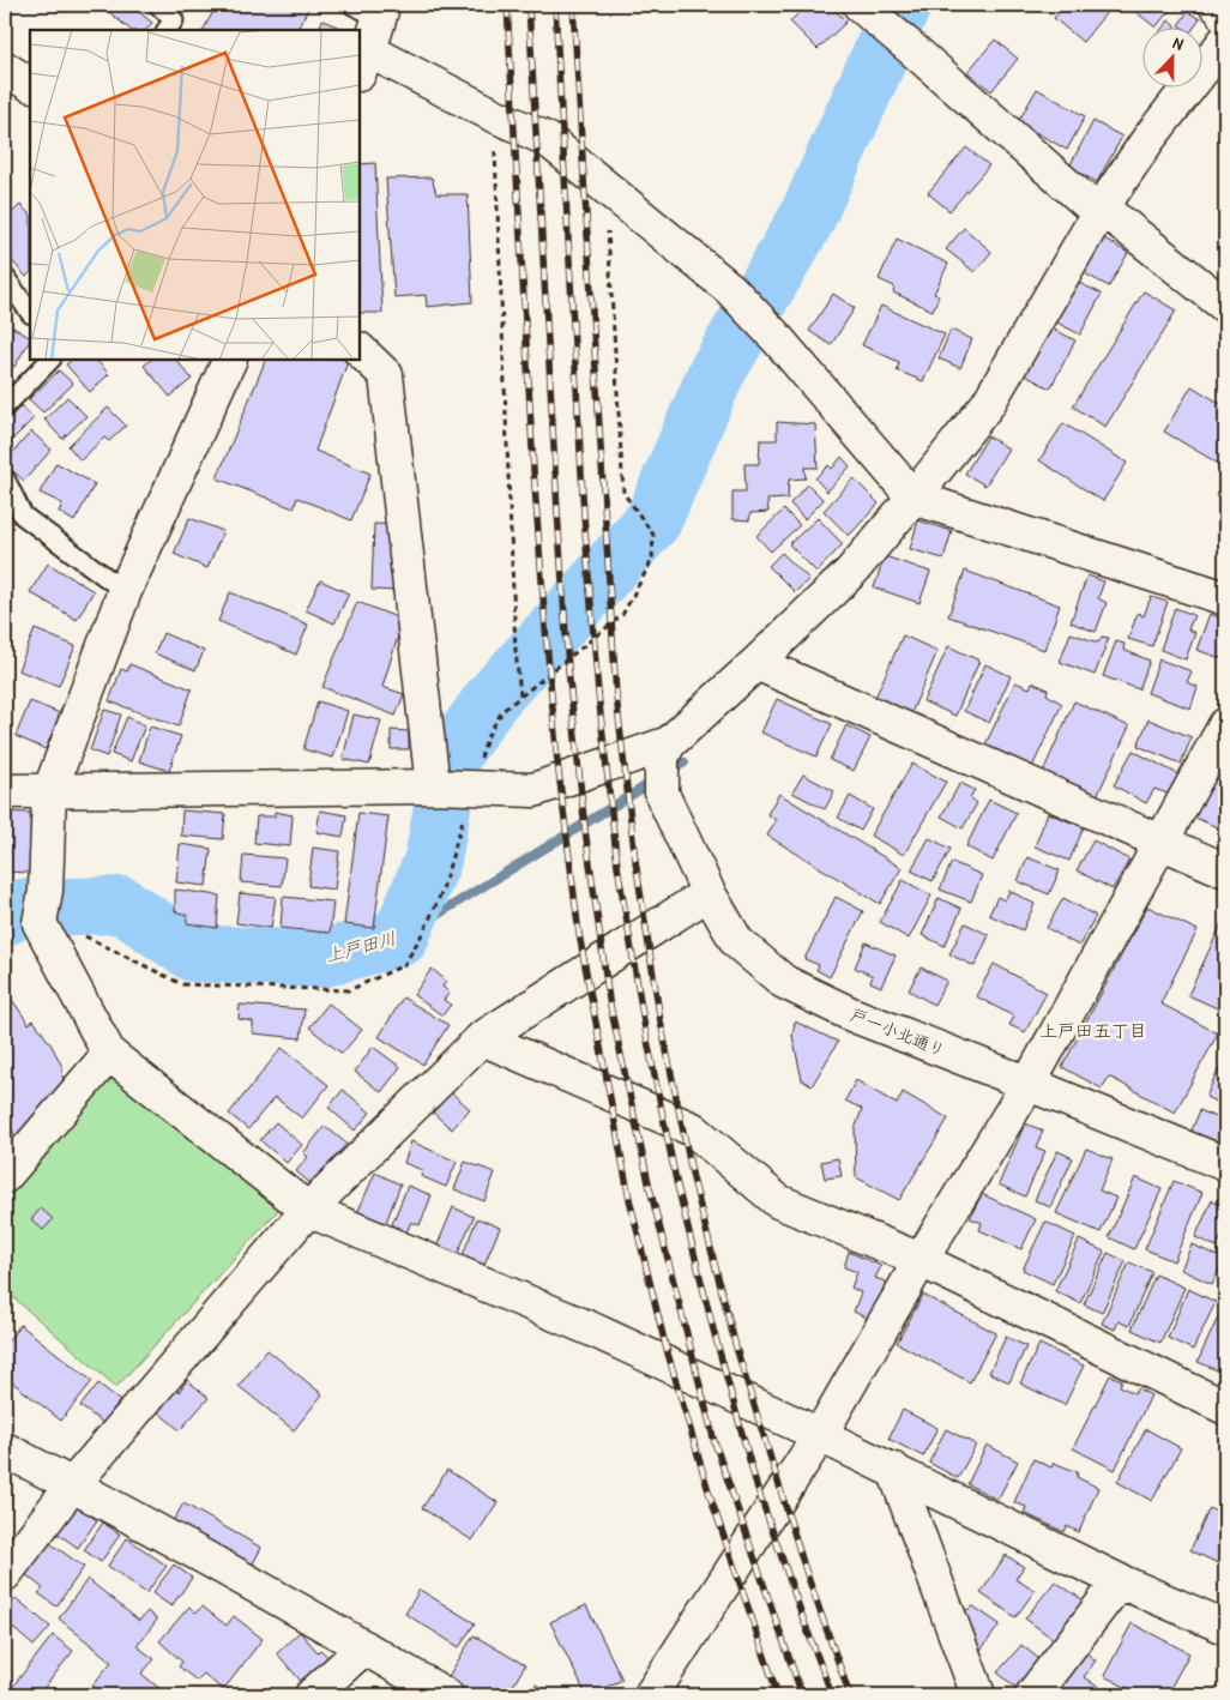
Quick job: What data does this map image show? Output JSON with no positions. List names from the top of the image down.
{
  "streets": {
    "street": ["戸一小北通り"]
  },
  "districts": ["上戸田五丁目"],
  "water": ["上戸田川"],
  "north": "top"
}
